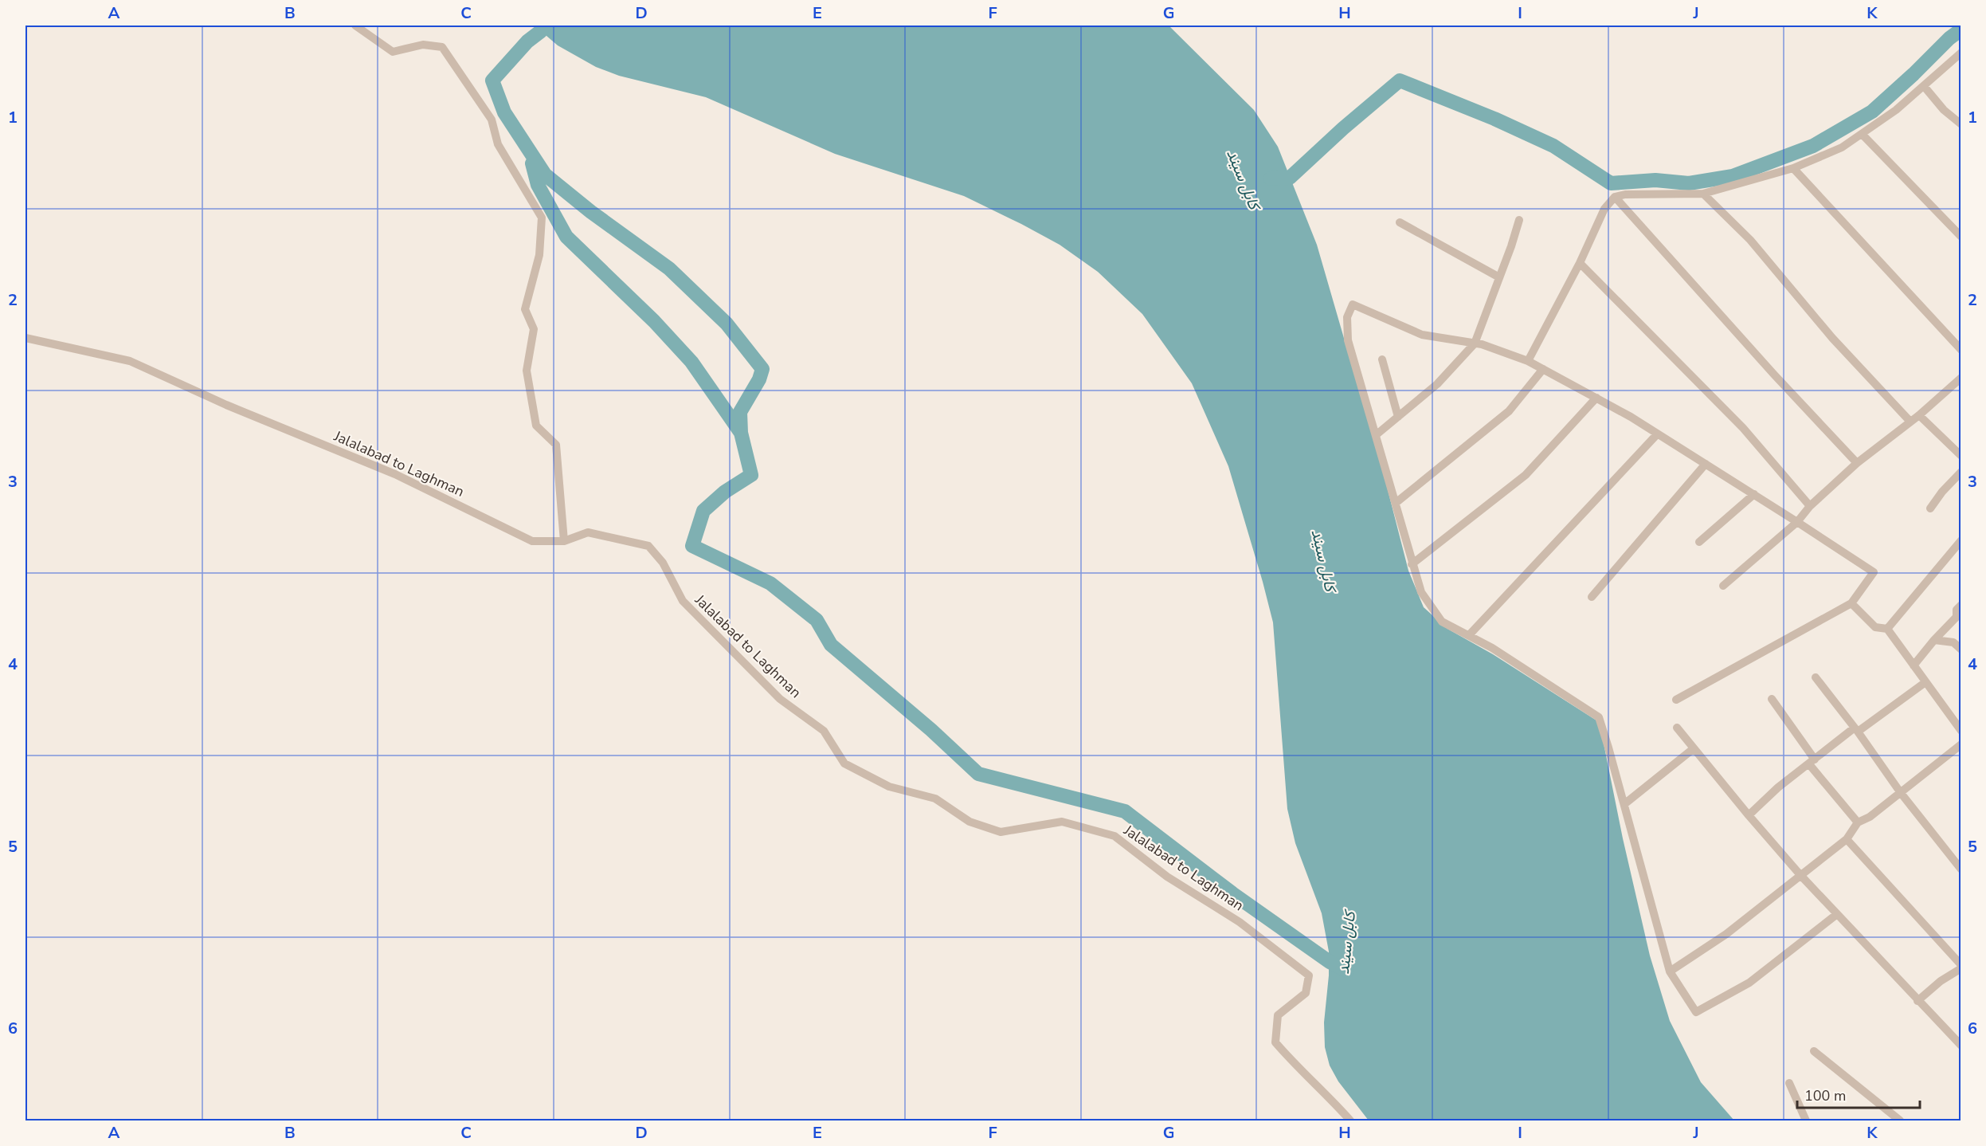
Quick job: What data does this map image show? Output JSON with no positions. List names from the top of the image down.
{
  "streets": {
    "street": ["Jalalabad to Laghman"]
  },
  "water": ["کابل سيند"],
  "scale_bar": "100 m",
  "grid": {
    "columns": [
      "A",
      "B",
      "C",
      "D",
      "E",
      "F",
      "G",
      "H",
      "I",
      "J",
      "K"
    ],
    "rows": [
      "1",
      "2",
      "3",
      "4",
      "5",
      "6"
    ]
  }
}
